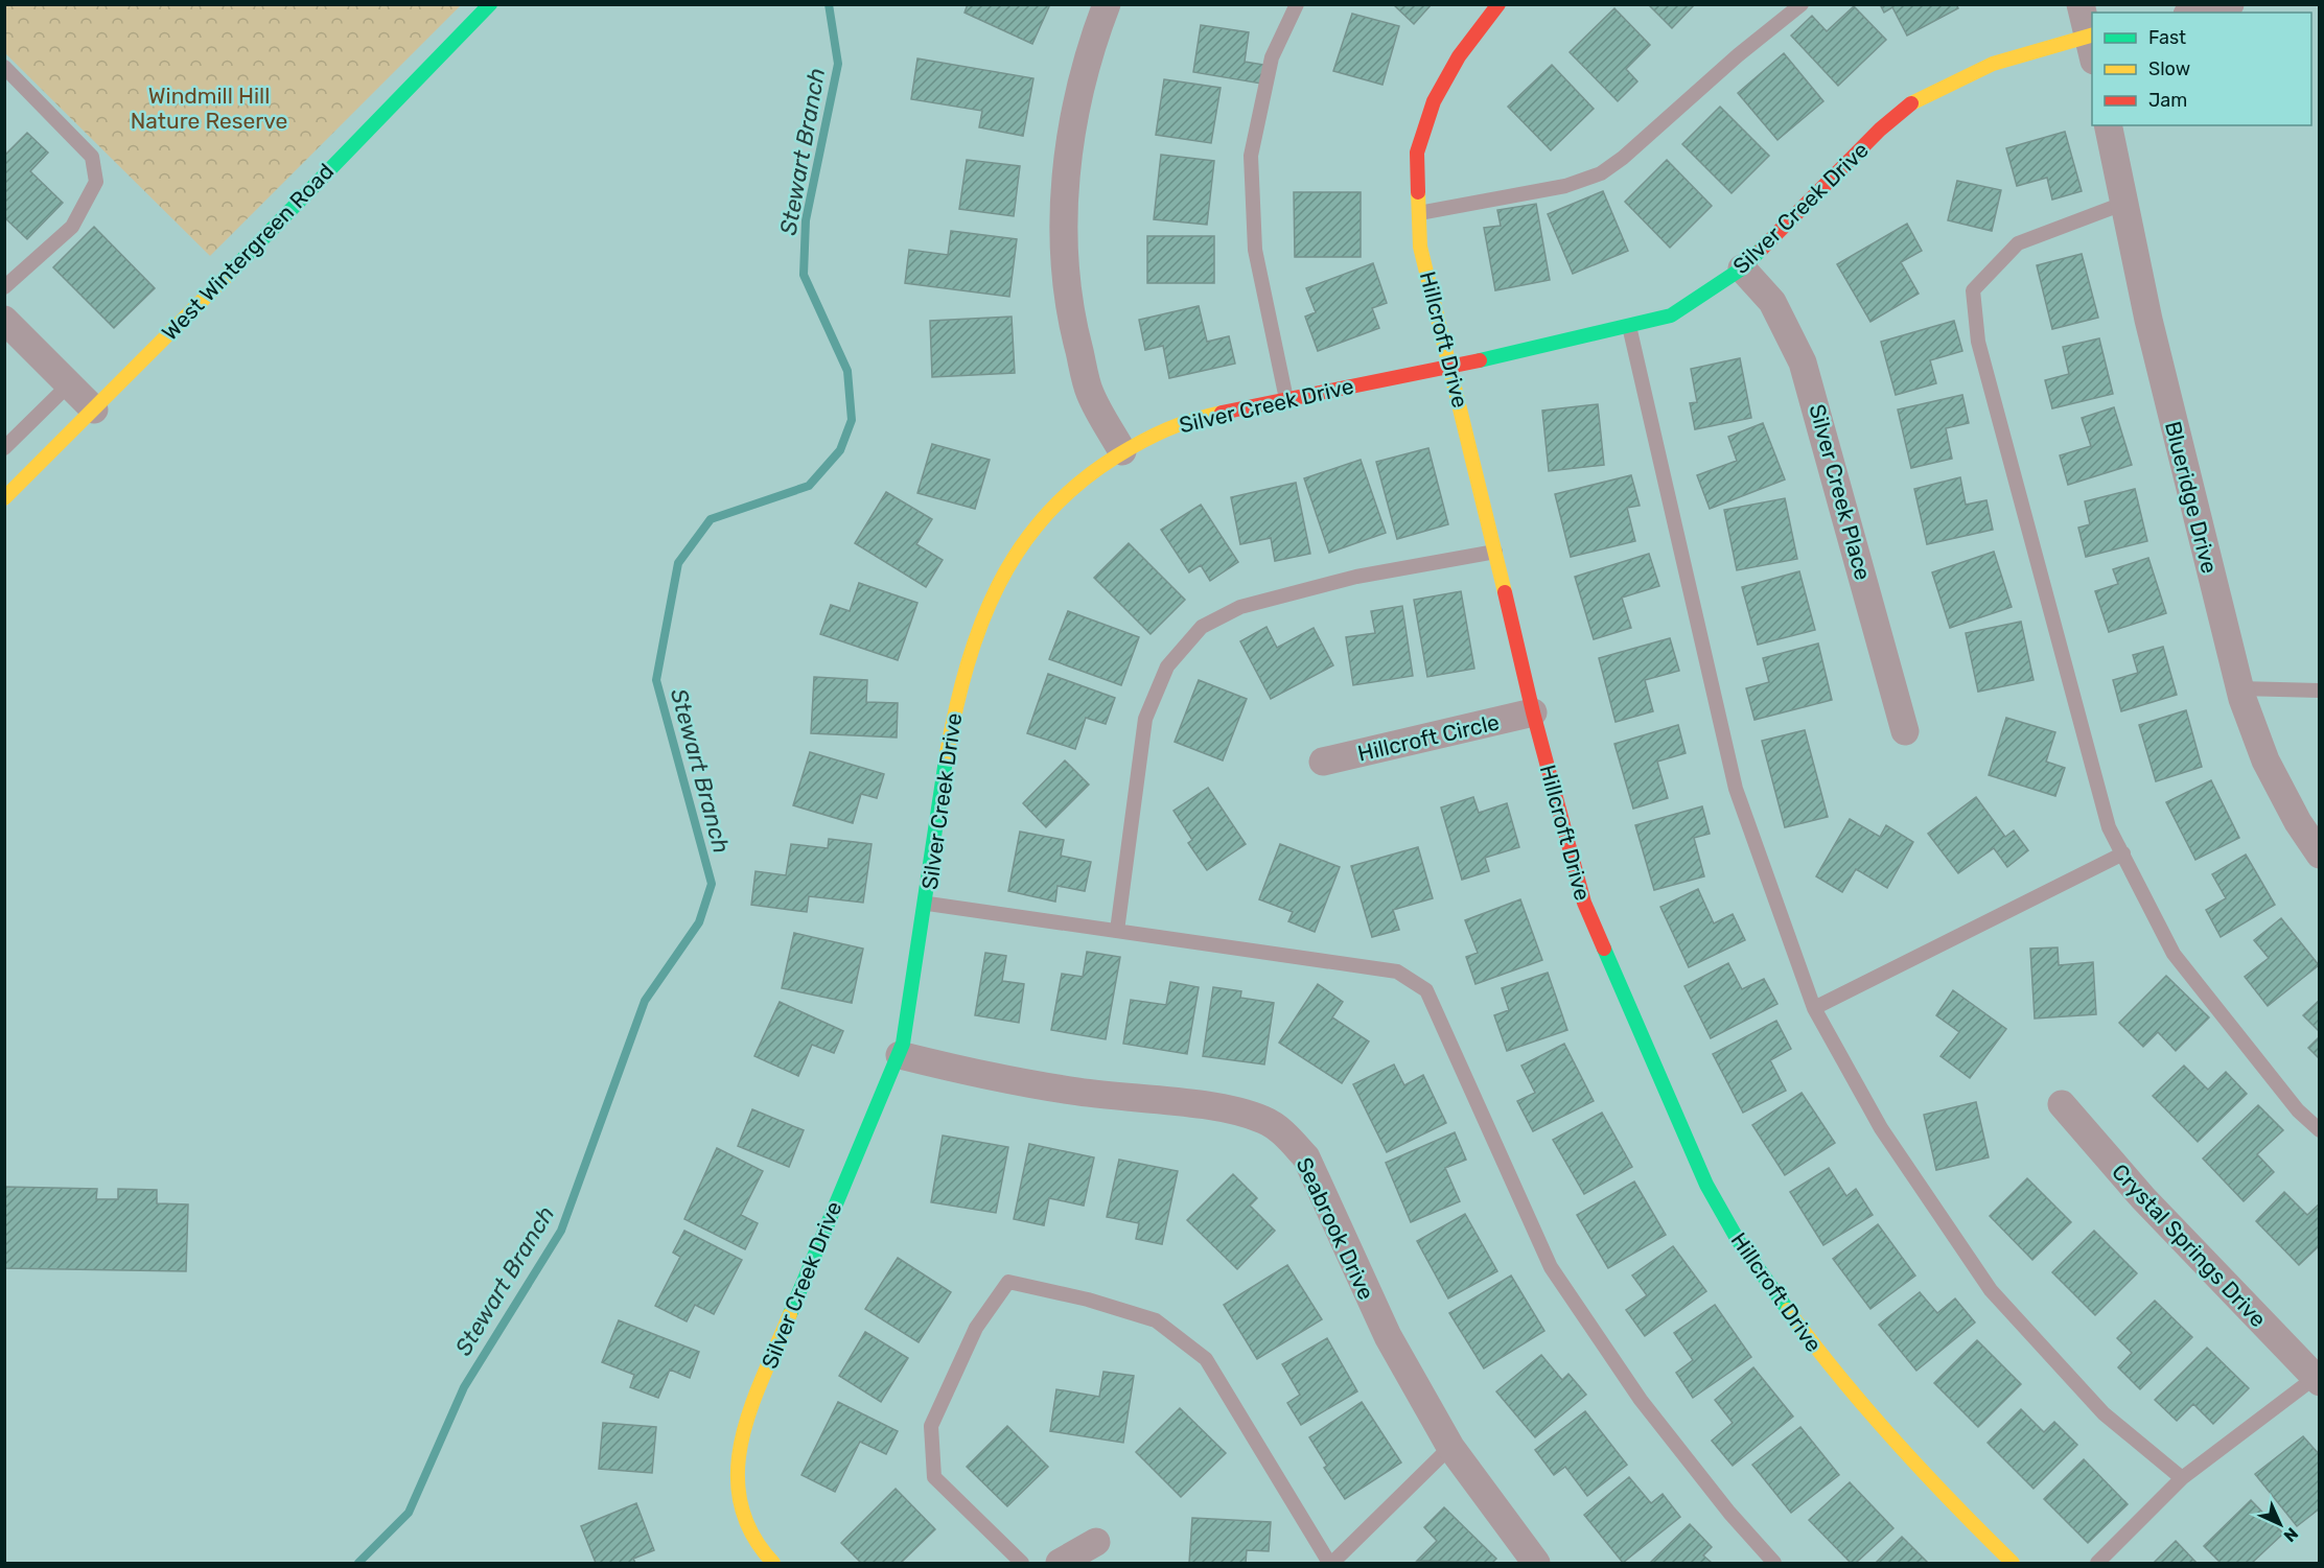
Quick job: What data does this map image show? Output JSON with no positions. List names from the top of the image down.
{
  "streets": {
    "street": [
      "Silver Creek Drive",
      "West Wintergreen Road",
      "Hillcroft Drive",
      "Silver Creek Place",
      "Blueridge Drive",
      "Hillcroft Circle",
      "Seabrook Drive",
      "Crystal Springs Drive"
    ]
  },
  "crossings": [
    ["Silver Creek Drive", "Hillcroft Drive"],
    ["Silver Creek Drive", "Silver Creek Place"],
    ["Silver Creek Drive", "Seabrook Drive"],
    ["Hillcroft Drive", "Hillcroft Circle"]
  ],
  "water": ["Stewart Branch"],
  "parks": ["Windmill Hill Nature Reserve"],
  "legend": ["Fast", "Slow", "Jam"],
  "north": "bottom right"
}
